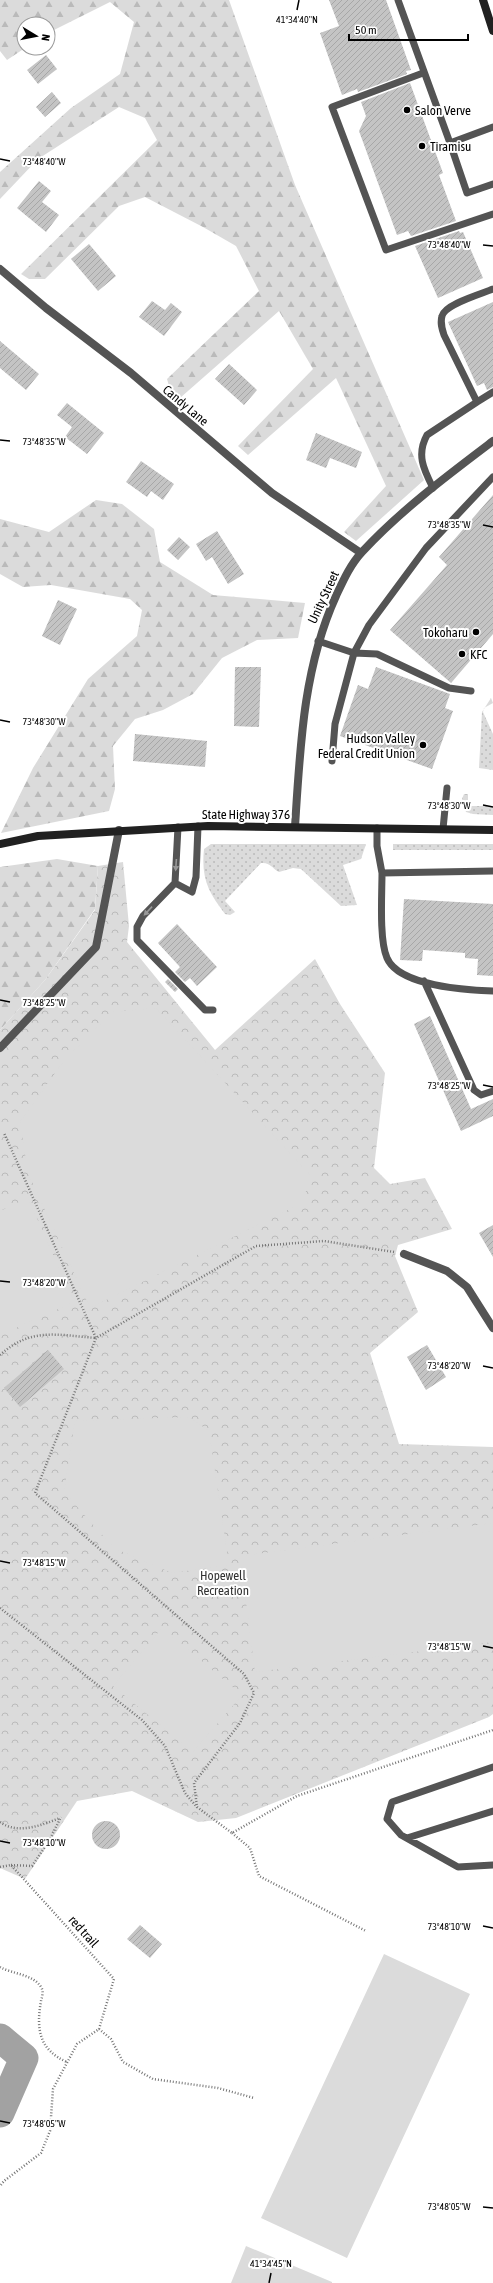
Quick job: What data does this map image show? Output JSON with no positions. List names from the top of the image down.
{
  "streets": {
    "main road": ["State Highway 376"],
    "street": ["Candy Lane", "Unity Street"],
    "path": ["red trail"]
  },
  "crossings": [
    ["Candy Lane", "Unity Street"],
    ["Unity Street", "State Highway 376"]
  ],
  "parks": ["Hopewell Recreation"],
  "places": [
    "Salon Verve",
    "Tiramisu",
    "Tokoharu",
    "KFC",
    "Hudson Valley Federal Credit Union"
  ],
  "scale_bar": "50 m",
  "north": "right",
  "coordinates": [
    "41°34'40\"N",
    "73°48'40\"W",
    "73°48'35\"W",
    "73°48'30\"W",
    "73°48'25\"W",
    "73°48'20\"W",
    "73°48'15\"W",
    "73°48'10\"W",
    "73°48'05\"W",
    "41°34'45\"N"
  ]
}
